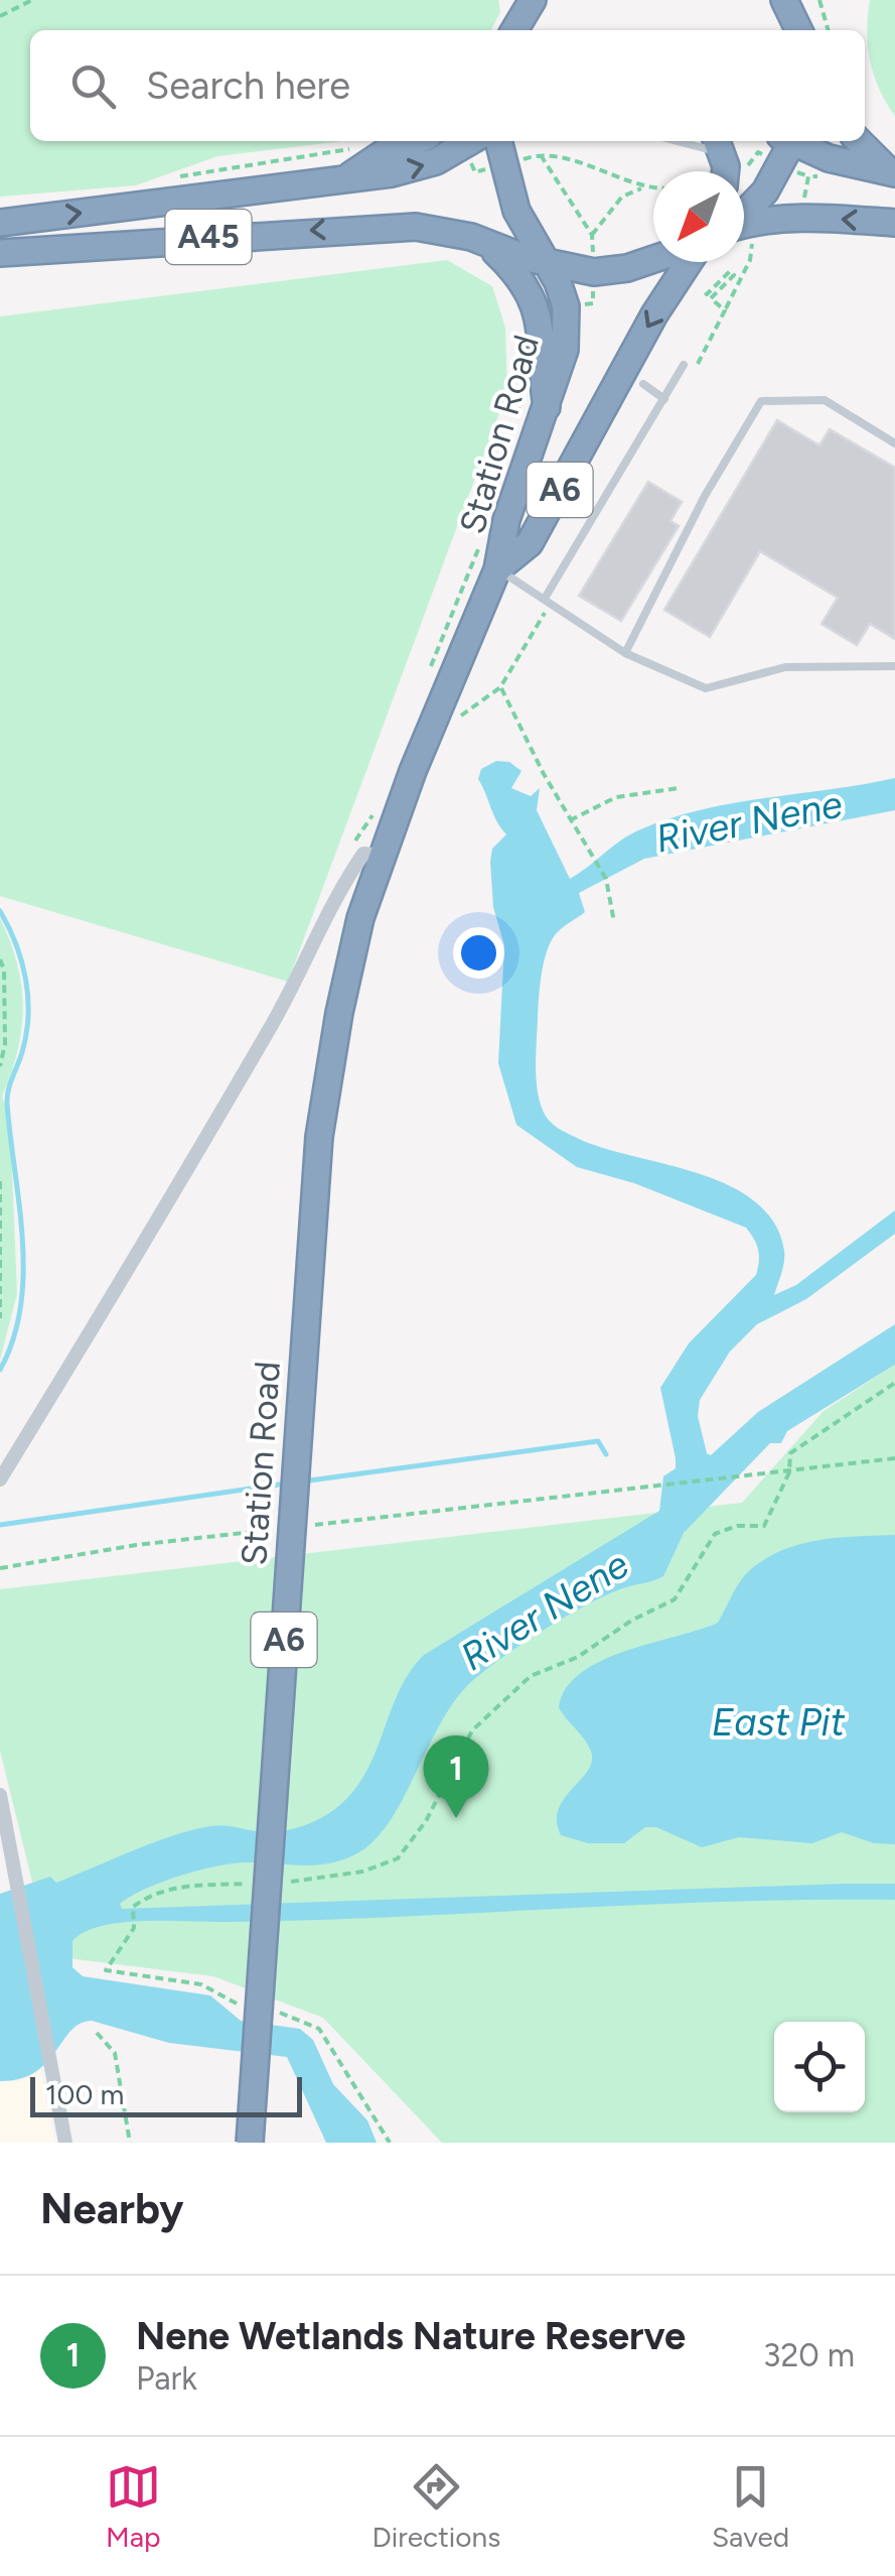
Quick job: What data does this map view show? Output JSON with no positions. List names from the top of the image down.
{
  "streets": {
    "highway": ["A45", "Station Road", "A6"]
  },
  "crossings": [
    ["A45", "Station Road"],
    ["A45", "A6"],
    ["Station Road", "A6"]
  ],
  "water": ["River Nene", "East Pit"],
  "scale_bar": "100 m",
  "north": "bottom left",
  "page": {
    "search": "Search here",
    "pins": "1",
    "scale": "100 m",
    "heading": "Nearby",
    "list": [
      {
        "mark": "1",
        "name": "Nene Wetlands Nature Reserve",
        "note": "Park",
        "value": "320 m"
      }
    ],
    "nav": ["Map", "Directions", "Saved"]
  }
}
